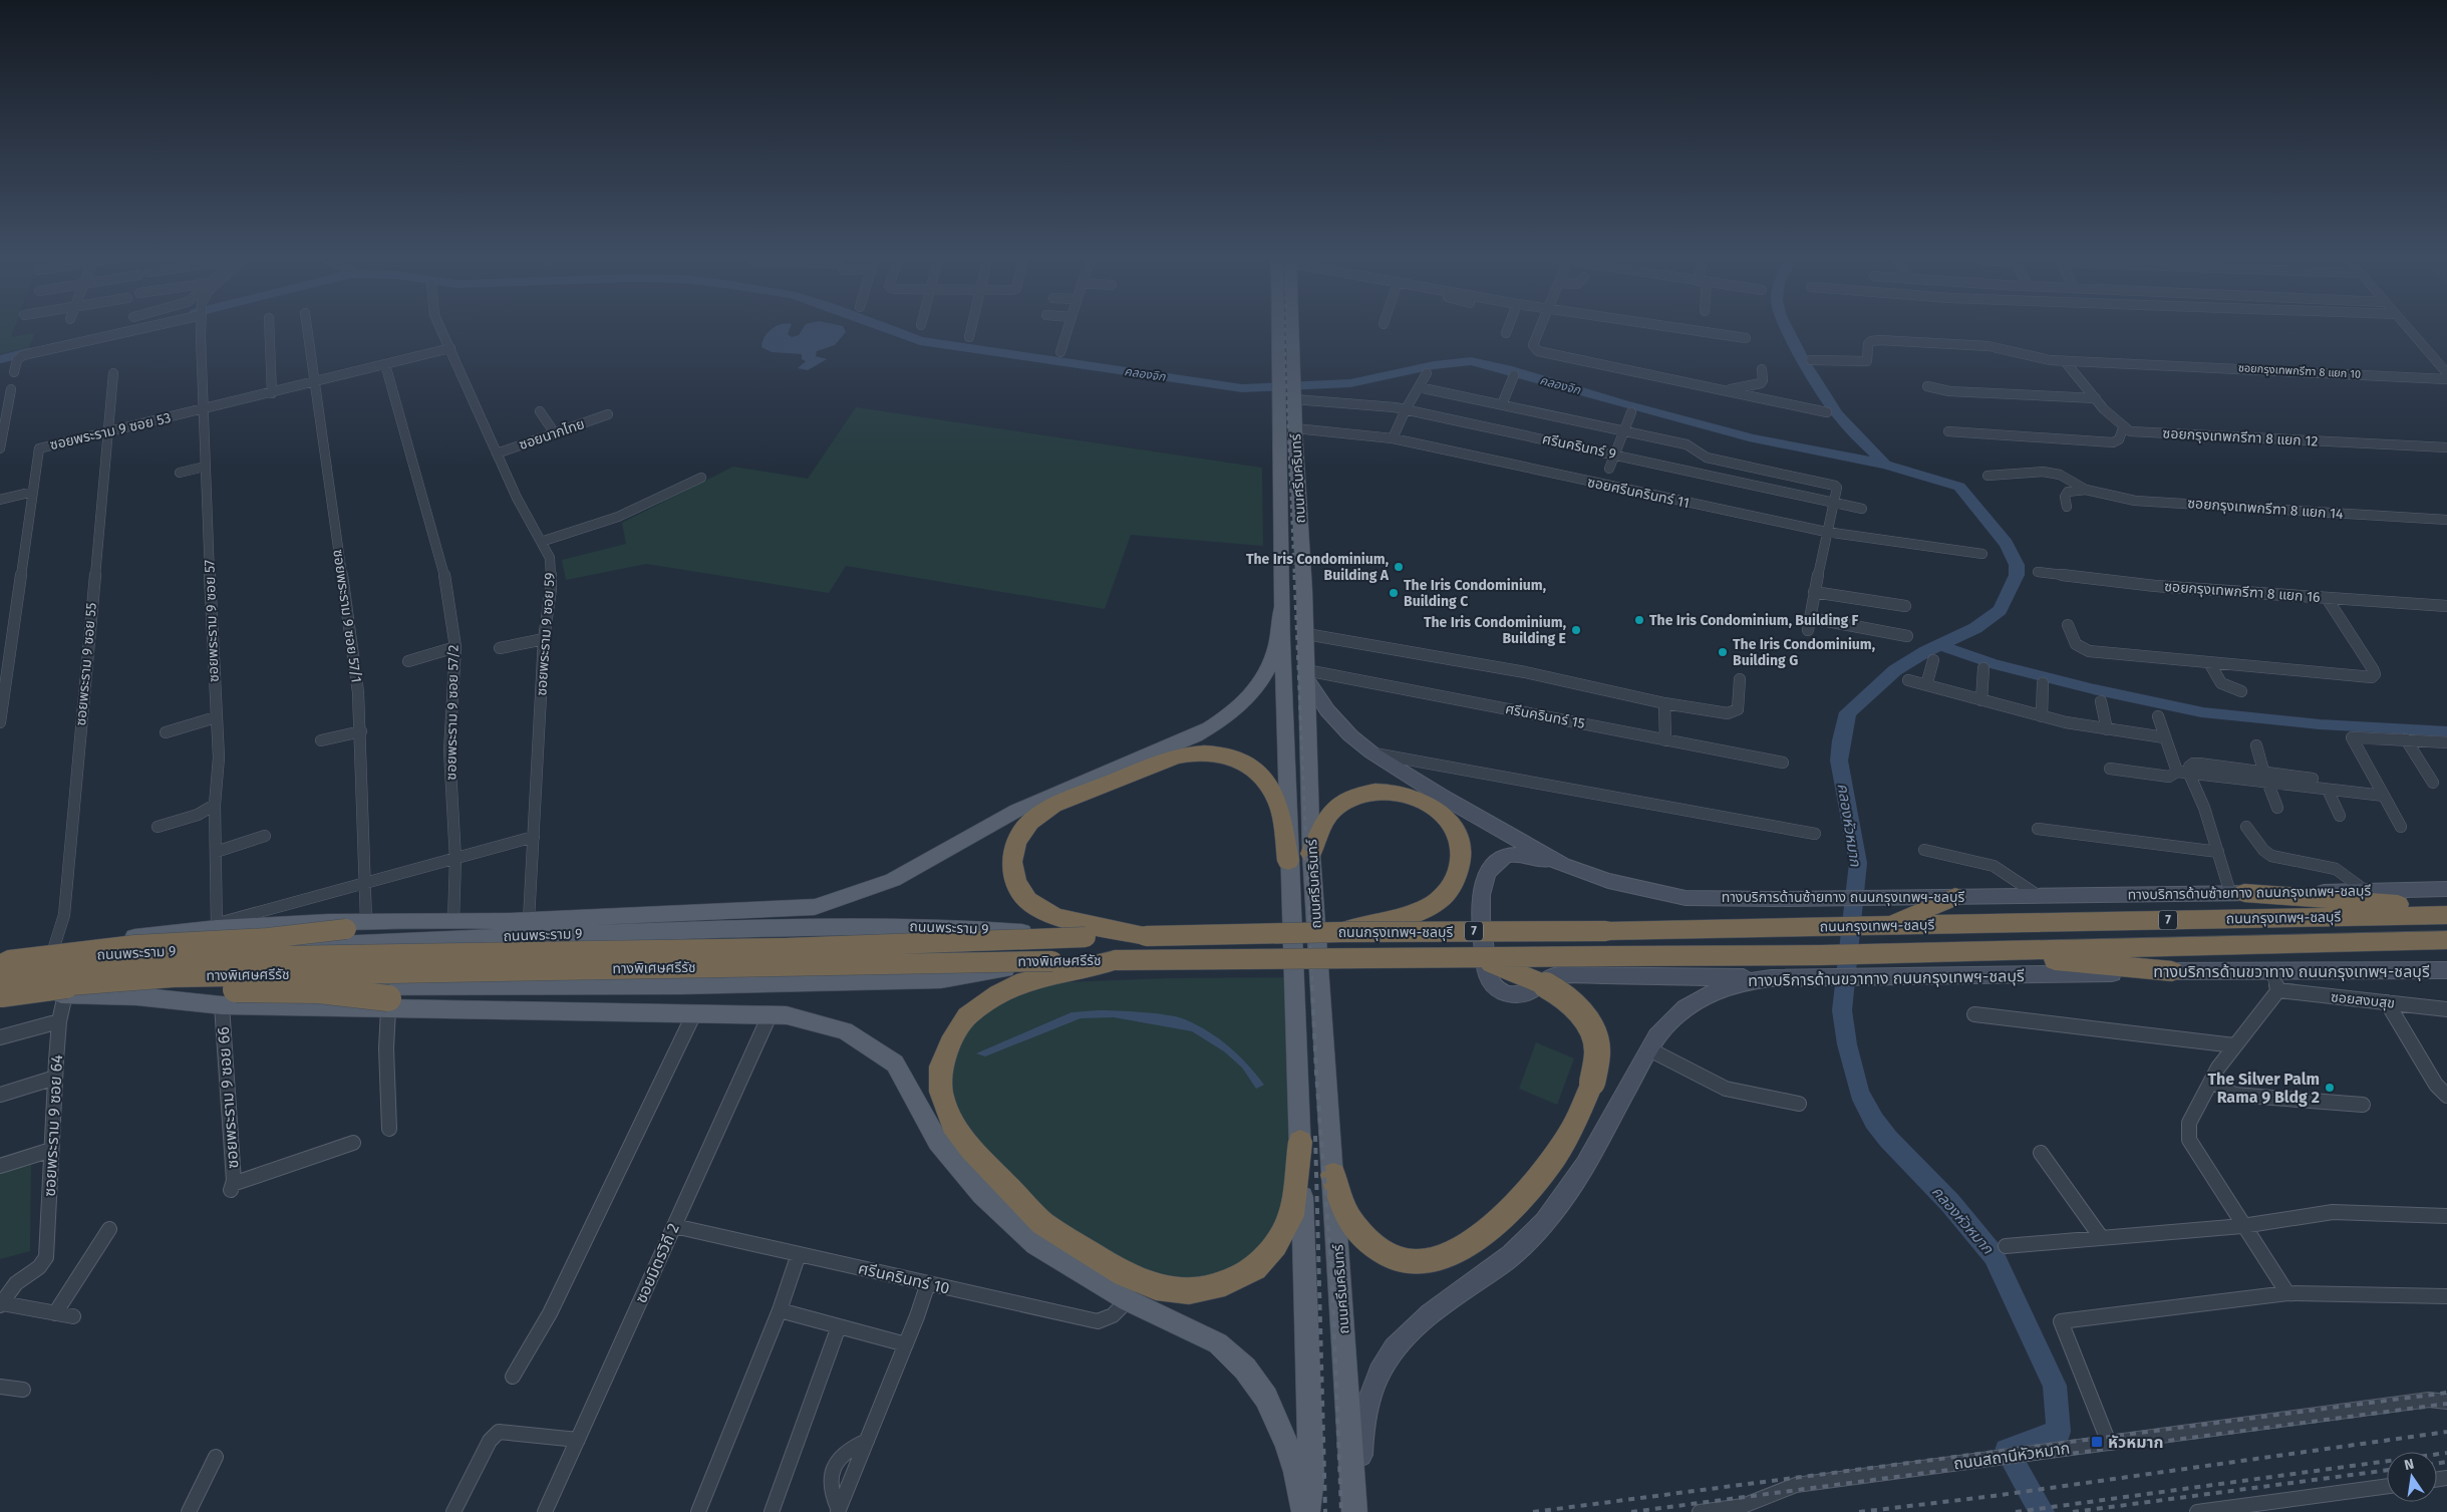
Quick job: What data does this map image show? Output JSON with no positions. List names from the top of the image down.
{
  "streets": {
    "highway": ["ถนนกรุงเทพฯ-ชลบุรี", "7", "ทางพิเศษศรีรัช"],
    "main road": [
      "ถนนศรีนครินทร์",
      "ทางบริการด้านซ้ายทาง ถนนกรุงเทพฯ-ชลบุรี",
      "ถนนพระราม 9",
      "ทางบริการด้านขวาทาง ถนนกรุงเทพฯ-ชลบุรี"
    ],
    "street": [
      "ซอยกรุงเทพกรีฑา 8 แยก 10",
      "ซอยพระราม 9 ซอย 53",
      "ซอยนากไทย",
      "ซอยกรุงเทพกรีฑา 8 แยก 12",
      "ศรีนครินทร์ 9",
      "ซอยศรีนครินทร์ 11",
      "ซอยกรุงเทพกรีฑา 8 แยก 14",
      "ซอยกรุงเทพกรีฑา 8 แยก 16",
      "ซอยพระราม 9 ซอย 57/1",
      "ซอยพระราม 9 ซอย 57",
      "ซอยพระราม 9 ซอย 59",
      "ซอยพระราม 9 ซอย 55",
      "ซอยพระราม 9 ซอย 57/2",
      "ศรีนครินทร์ 15",
      "ซอยสงบสุข",
      "ซอยพระราม 9 ซอย 66",
      "ซอยพระราม 9 ซอย 64",
      "ซอยมิตรวิถี 2",
      "ศรีนครินทร์ 10",
      "ถนนสถานีหัวหมาก"
    ]
  },
  "crossings": [
    ["ซอยพระราม 9 ซอย 53", "ซอยพระราม 9 ซอย 57/1"],
    ["ซอยพระราม 9 ซอย 53", "ซอยพระราม 9 ซอย 57"],
    ["ซอยพระราม 9 ซอย 53", "ซอยพระราม 9 ซอย 59"],
    ["ซอยพระราม 9 ซอย 53", "ซอยพระราม 9 ซอย 55"],
    ["ซอยพระราม 9 ซอย 53", "ซอยพระราม 9 ซอย 57/2"],
    ["ซอยนากไทย", "ซอยพระราม 9 ซอย 59"],
    ["ศรีนครินทร์ 9", "ถนนศรีนครินทร์"],
    ["ถนนศรีนครินทร์", "ซอยศรีนครินทร์ 11"],
    ["ถนนศรีนครินทร์", "ศรีนครินทร์ 15"],
    ["ถนนศรีนครินทร์", "ทางบริการด้านซ้ายทาง ถนนกรุงเทพฯ-ชลบุรี"],
    ["ถนนศรีนครินทร์", "ทางบริการด้านขวาทาง ถนนกรุงเทพฯ-ชลบุรี"],
    ["ศรีนครินทร์ 15", "ทางบริการด้านซ้ายทาง ถนนกรุงเทพฯ-ชลบุรี"],
    ["ถนนกรุงเทพฯ-ชลบุรี", "ทางพิเศษศรีรัช"],
    ["ถนนพระราม 9", "ทางพิเศษศรีรัช"],
    ["ซอยมิตรวิถี 2", "ศรีนครินทร์ 10"]
  ],
  "water": ["คลองจิก", "คลองหัวหมาก"],
  "places": {
    "other": [
      "The Iris Condominium, Building A",
      "The Iris Condominium, Building C",
      "The Iris Condominium, Building F",
      "The Iris Condominium, Building E",
      "The Iris Condominium, Building G",
      "The Silver Palm Rama 9 Bldg 2"
    ],
    "transit": ["หัวหมาก"]
  },
  "north": "top"
}
